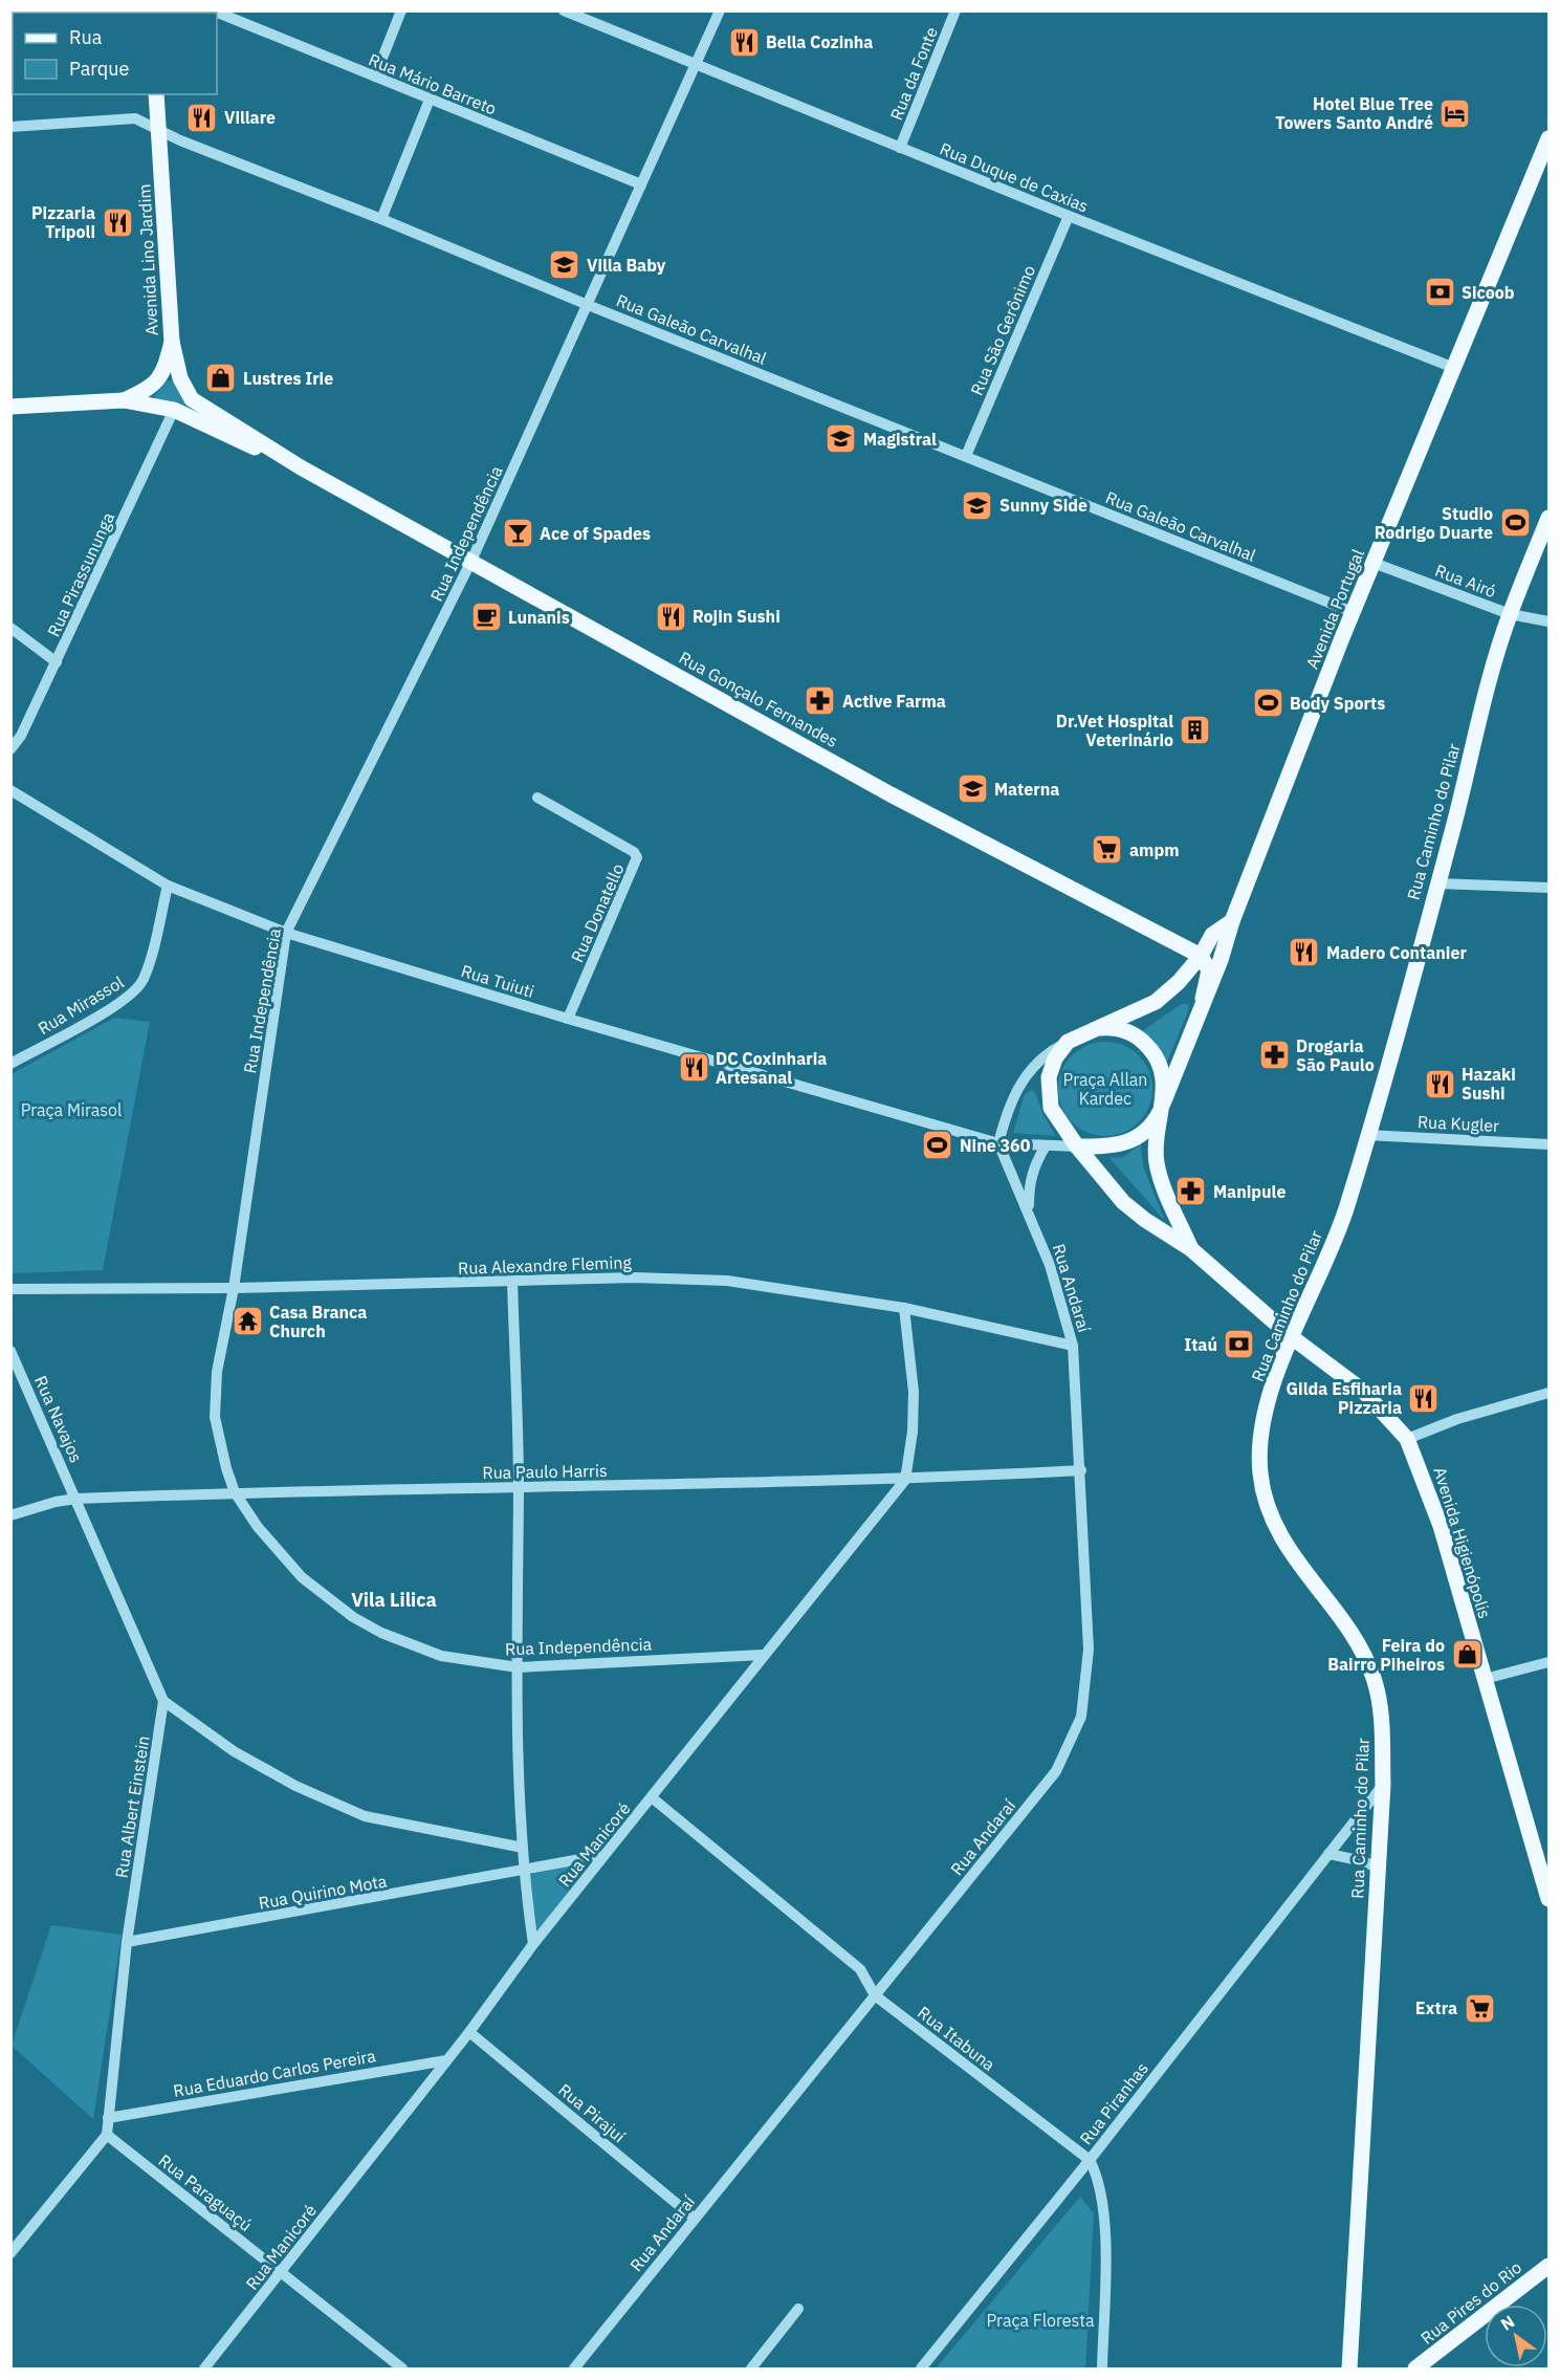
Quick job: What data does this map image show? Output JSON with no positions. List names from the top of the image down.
{
  "streets": {
    "main road": [
      "Avenida Lino Jardim",
      "Avenida Portugal",
      "Rua Gonçalo Fernandes",
      "Rua Caminho do Pilar",
      "Avenida Higienópolis",
      "Rua Pires do Rio"
    ],
    "street": [
      "Rua da Fonte",
      "Rua Mário Barreto",
      "Rua Duque de Caxias",
      "Rua Galeão Carvalhal",
      "Rua São Gerônimo",
      "Rua Independência",
      "Rua Pirassununga",
      "Rua Airó",
      "Rua Donatello",
      "Rua Tuiuti",
      "Rua Mirassol",
      "Rua Kugler",
      "Rua Alexandre Fleming",
      "Rua Andaraí",
      "Rua Navajos",
      "Rua Paulo Harris",
      "Rua Albert Einstein",
      "Rua Manicoré",
      "Rua Quirino Mota",
      "Rua Itabuna",
      "Rua Eduardo Carlos Pereira",
      "Rua Piranhas",
      "Rua Pirajuí",
      "Rua Paraguaçú"
    ]
  },
  "crossings": [
    ["Rua da Fonte", "Rua Duque de Caxias"],
    ["Rua Mário Barreto", "Rua Independência"],
    ["Rua Duque de Caxias", "Rua São Gerônimo"],
    ["Rua Duque de Caxias", "Rua Independência"],
    ["Rua Duque de Caxias", "Avenida Portugal"],
    ["Avenida Lino Jardim", "Rua Galeão Carvalhal"],
    ["Avenida Lino Jardim", "Rua Gonçalo Fernandes"],
    ["Rua Galeão Carvalhal", "Rua São Gerônimo"],
    ["Rua Galeão Carvalhal", "Rua Independência"],
    ["Rua Galeão Carvalhal", "Avenida Portugal"],
    ["Rua Independência", "Rua Gonçalo Fernandes"],
    ["Rua Independência", "Rua Tuiuti"],
    ["Rua Independência", "Rua Alexandre Fleming"],
    ["Rua Independência", "Rua Paulo Harris"],
    ["Rua Independência", "Rua Manicoré"],
    ["Rua Pirassununga", "Rua Gonçalo Fernandes"],
    ["Rua Airó", "Avenida Portugal"],
    ["Rua Airó", "Rua Caminho do Pilar"],
    ["Avenida Portugal", "Rua Gonçalo Fernandes"],
    ["Avenida Portugal", "Rua Tuiuti"],
    ["Avenida Portugal", "Rua Andaraí"],
    ["Avenida Portugal", "Avenida Higienópolis"],
    ["Rua Caminho do Pilar", "Rua Kugler"],
    ["Rua Caminho do Pilar", "Avenida Higienópolis"],
    ["Rua Caminho do Pilar", "Rua Piranhas"],
    ["Rua Donatello", "Rua Tuiuti"],
    ["Rua Tuiuti", "Rua Mirassol"],
    ["Rua Tuiuti", "Rua Andaraí"],
    ["Rua Alexandre Fleming", "Rua Andaraí"],
    ["Rua Alexandre Fleming", "Rua Manicoré"],
    ["Rua Andaraí", "Rua Paulo Harris"],
    ["Rua Andaraí", "Rua Itabuna"],
    ["Rua Andaraí", "Rua Pirajuí"],
    ["Rua Navajos", "Rua Paulo Harris"],
    ["Rua Paulo Harris", "Rua Manicoré"],
    ["Rua Albert Einstein", "Rua Quirino Mota"],
    ["Rua Albert Einstein", "Rua Eduardo Carlos Pereira"],
    ["Rua Albert Einstein", "Rua Paraguaçú"],
    ["Rua Manicoré", "Rua Quirino Mota"],
    ["Rua Manicoré", "Rua Itabuna"],
    ["Rua Manicoré", "Rua Eduardo Carlos Pereira"],
    ["Rua Manicoré", "Rua Pirajuí"],
    ["Rua Manicoré", "Rua Paraguaçú"],
    ["Rua Itabuna", "Rua Piranhas"]
  ],
  "districts": ["Vila Lilica"],
  "parks": ["Praça Allan Kardec", "Praça Mirasol", "Praça Floresta"],
  "places": {
    "restaurant": [
      "Bella Cozinha",
      "Villare",
      "Pizzaria Tripoli",
      "Rojin Sushi",
      "Madero Contanier",
      "DC Coxinharia Artesanal",
      "Hazaki Sushi",
      "Gilda Esfiharia Pizzaria"
    ],
    "hotel": ["Hotel Blue Tree Towers Santo André"],
    "school or university": [
      "Villa Baby",
      "Magistral",
      "Sunny Side",
      "Materna"
    ],
    "bank": ["Sicoob", "Itaú"],
    "shop": ["Lustres Irie", "Feira do Bairro Piheiros"],
    "sports": ["Studio Rodrigo Duarte", "Body Sports", "Nine 360"],
    "bar": ["Ace of Spades"],
    "cafe": ["Lunanis"],
    "pharmacy": ["Active Farma", "Drogaria São Paulo", "Manipule"],
    "building": ["Dr.Vet Hospital Veterinário"],
    "supermarket": ["ampm", "Extra"],
    "temple": ["Casa Branca Church"]
  },
  "legend": ["Rua", "Parque"],
  "north": "top left"
}
